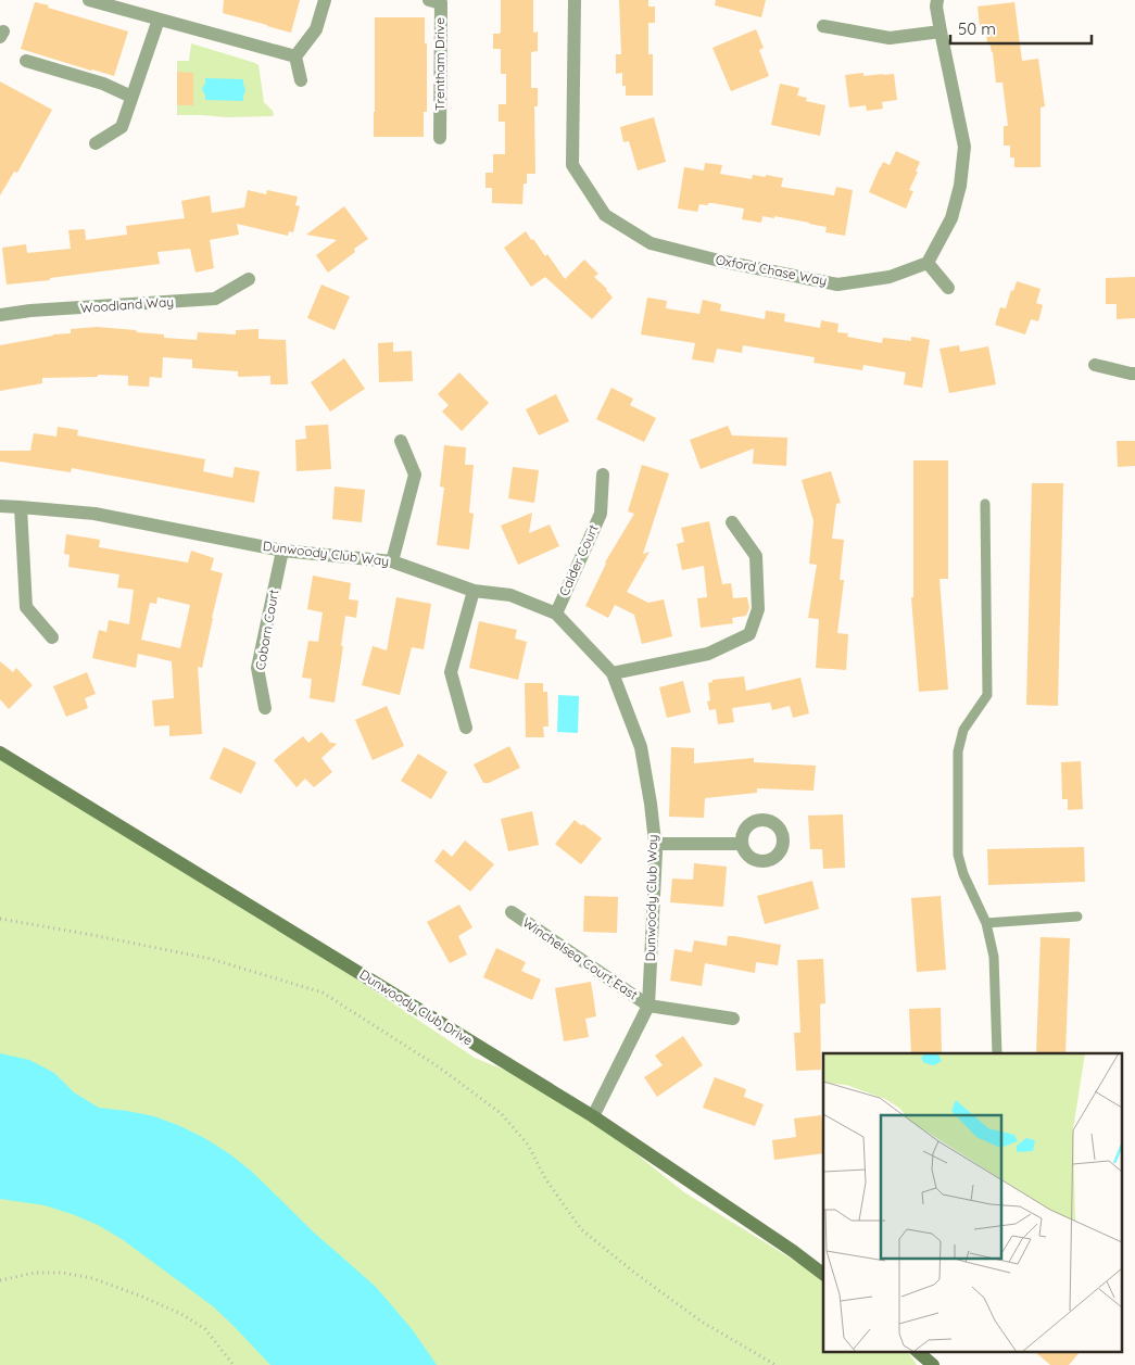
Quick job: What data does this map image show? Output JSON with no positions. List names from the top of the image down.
{
  "streets": {
    "street": [
      "Trentham Drive",
      "Oxford Chase Way",
      "Woodland Way",
      "Dunwoody Club Way",
      "Calder Court",
      "Coborn Court",
      "Winchelsea Court East",
      "Dunwoody Club Drive"
    ]
  },
  "crossings": [
    ["Dunwoody Club Way", "Calder Court"],
    ["Dunwoody Club Way", "Coborn Court"],
    ["Dunwoody Club Way", "Winchelsea Court East"],
    ["Dunwoody Club Way", "Dunwoody Club Drive"]
  ],
  "scale_bar": "50 m"
}
